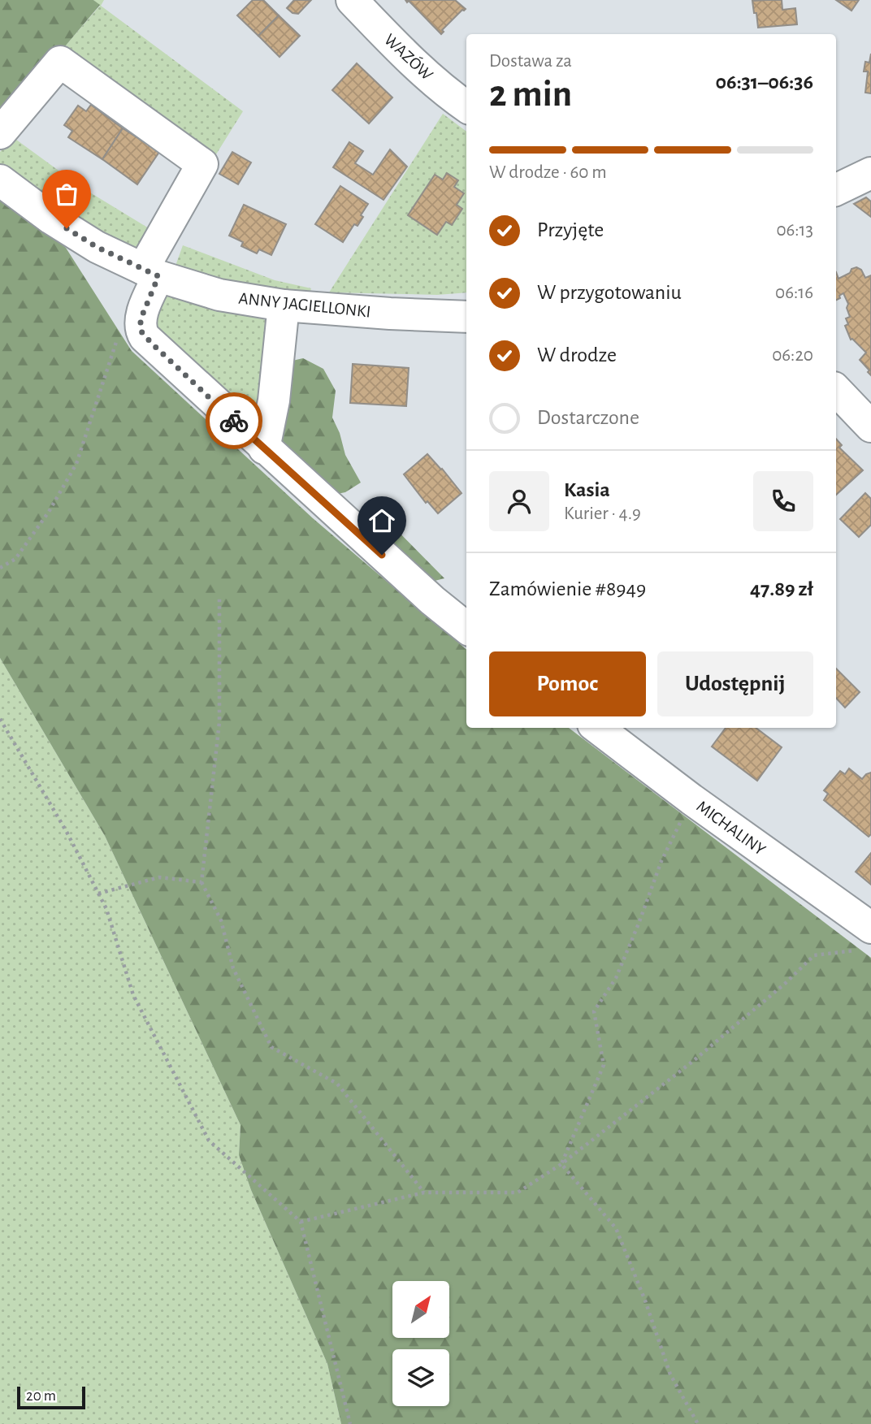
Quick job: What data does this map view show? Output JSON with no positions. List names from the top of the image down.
{
  "streets": {
    "street": ["WAZÓW", "ANNY JAGIELLONKI", "MICHALINY"]
  },
  "scale_bar": "20 m",
  "north": "top right",
  "page": {
    "heading": ["2 min", "Dostawa za", "06:31–06:36"],
    "panel": [
      "Kasia",
      "Kurier · 4.9",
      "Zamówienie #8949",
      "47.89 zł"
    ],
    "bar": "W drodze · 60 m",
    "list": [
      ["Przyjęte", "06:13"],
      ["W przygotowaniu", "06:16"],
      ["W drodze", "06:20"],
      "Dostarczone"
    ],
    "buttons": ["Pomoc", "Udostępnij"],
    "scale": "20 m"
  }
}
